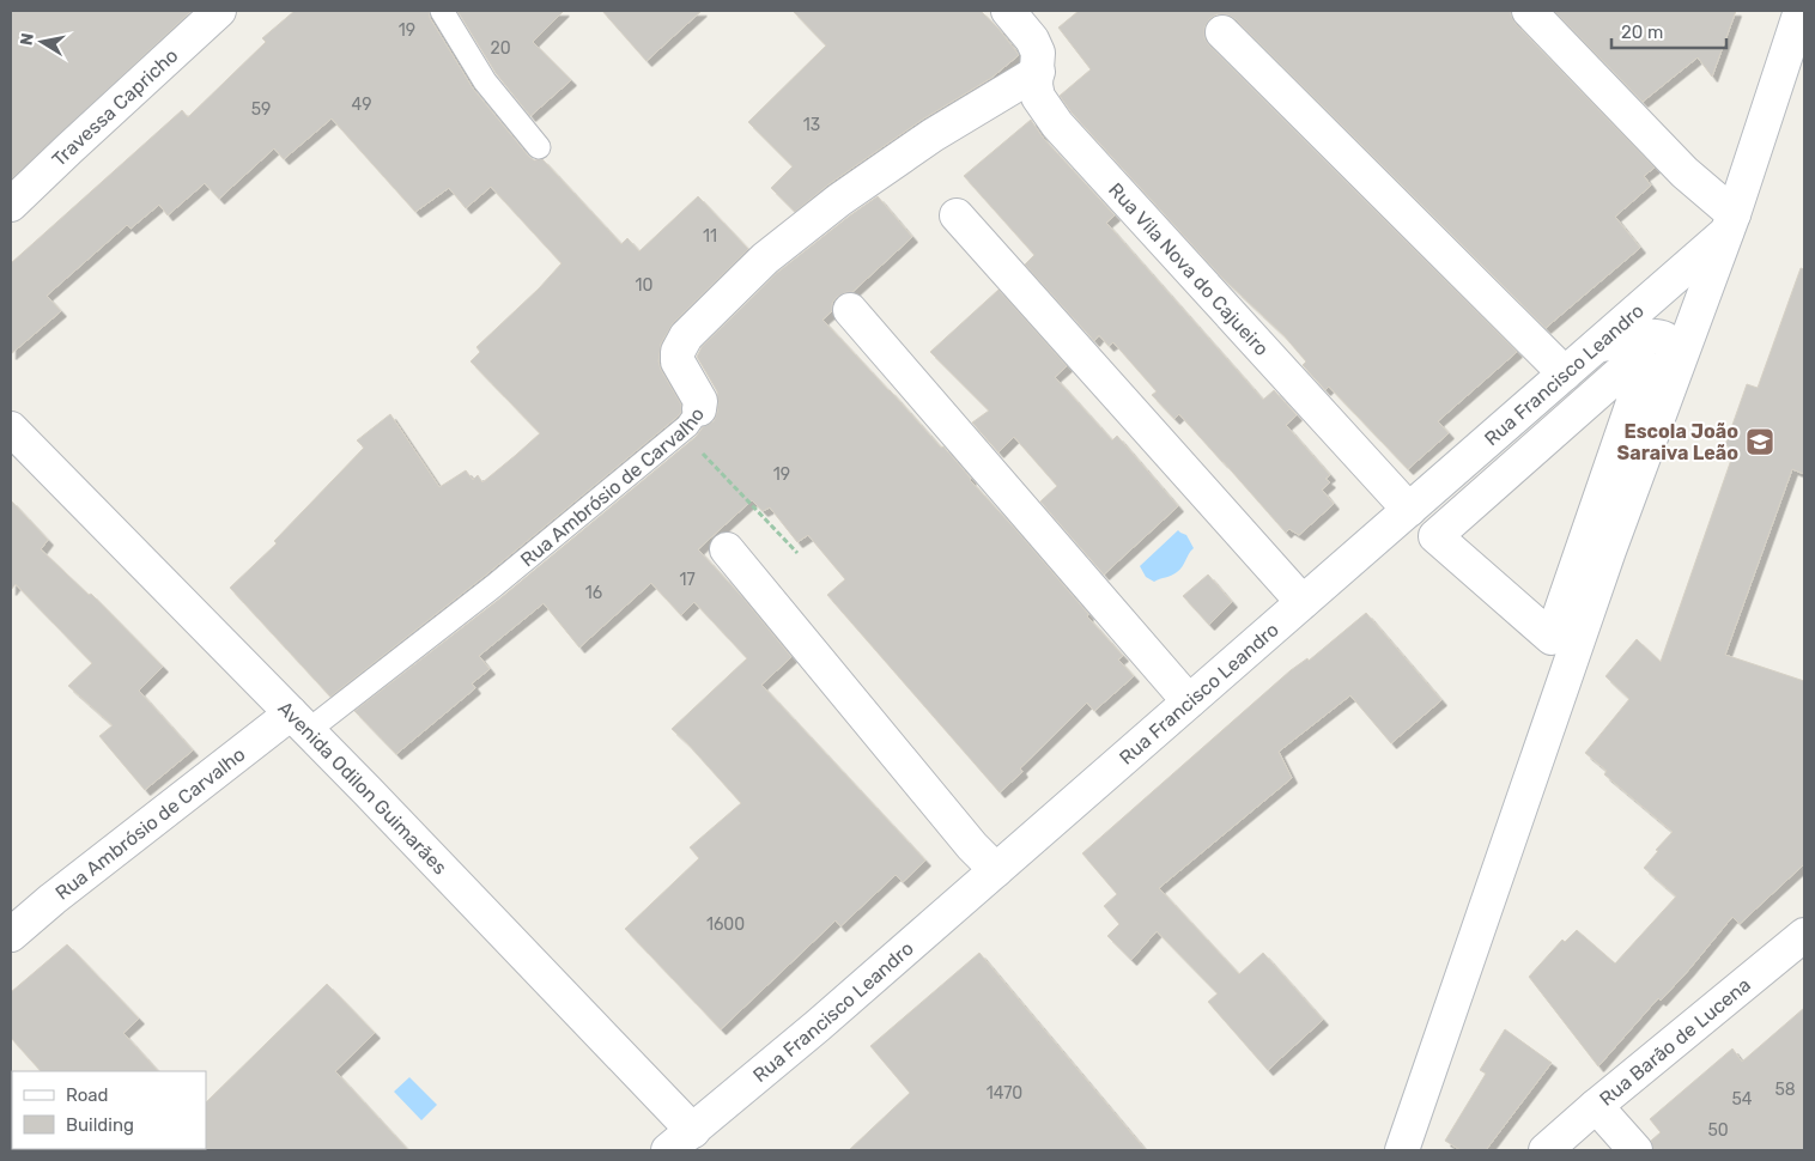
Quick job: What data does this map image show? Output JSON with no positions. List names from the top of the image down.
{
  "streets": {
    "street": [
      "Travessa Capricho",
      "Rua Vila Nova do Cajueiro",
      "Rua Francisco Leandro",
      "Rua Ambrósio de Carvalho",
      "Avenida Odilon Guimarães",
      "Rua Barão de Lucena"
    ]
  },
  "crossings": [
    ["Rua Vila Nova do Cajueiro", "Rua Francisco Leandro"],
    ["Rua Vila Nova do Cajueiro", "Rua Ambrósio de Carvalho"],
    ["Rua Francisco Leandro", "Avenida Odilon Guimarães"],
    ["Rua Ambrósio de Carvalho", "Avenida Odilon Guimarães"]
  ],
  "places": {
    "school or university": ["Escola João Saraiva Leão"]
  },
  "house_numbers": [
    "19",
    "20",
    "49",
    "59",
    "13",
    "11",
    "10",
    "19",
    "17",
    "16",
    "1600",
    "58",
    "1470",
    "54",
    "50"
  ],
  "legend": ["Road", "Building"],
  "scale_bar": "20 m",
  "north": "left"
}
